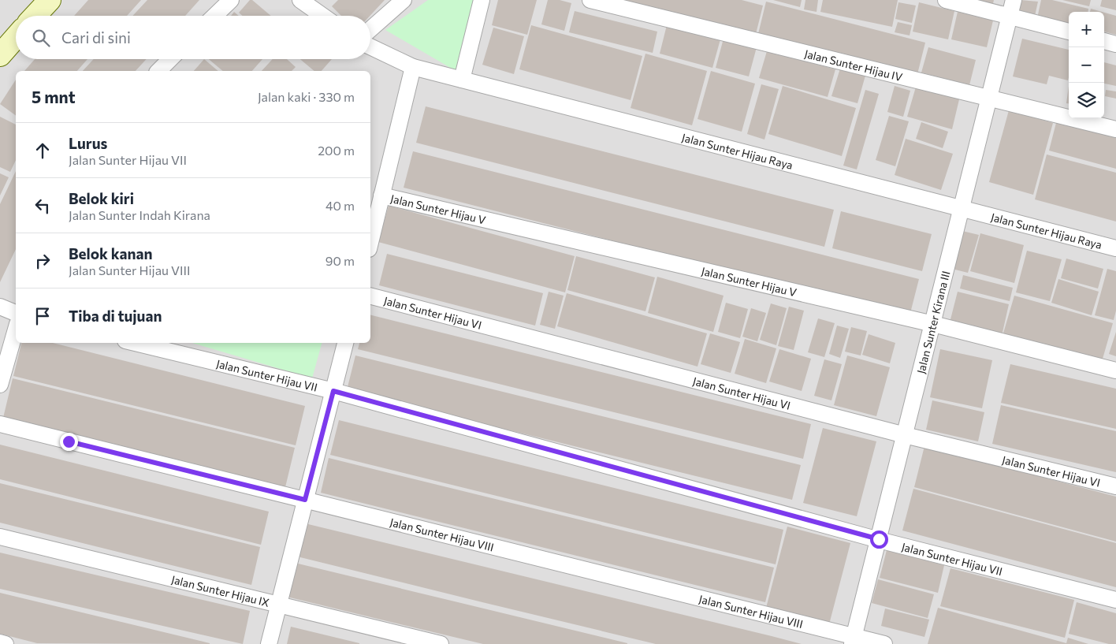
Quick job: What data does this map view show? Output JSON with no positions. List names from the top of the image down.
{
  "streets": {
    "street": [
      "Jalan Sunter Hijau IV",
      "Jalan Sunter Hijau Raya",
      "Jalan Sunter Hijau V",
      "Jalan Sunter Hijau VI",
      "Jalan Sunter Kirana III",
      "Jalan Sunter Hijau VII",
      "Jalan Sunter Hijau VIII",
      "Jalan Sunter Hijau IX"
    ]
  },
  "crossings": [
    ["Jalan Sunter Hijau IV", "Jalan Sunter Kirana III"],
    ["Jalan Sunter Hijau Raya", "Jalan Sunter Kirana III"],
    ["Jalan Sunter Hijau V", "Jalan Sunter Kirana III"],
    ["Jalan Sunter Hijau VI", "Jalan Sunter Kirana III"],
    ["Jalan Sunter Kirana III", "Jalan Sunter Hijau VII"],
    ["Jalan Sunter Kirana III", "Jalan Sunter Hijau VIII"]
  ],
  "page": {
    "map_buttons": ["+", "−"],
    "search": "Cari di sini",
    "heading": ["5 mnt", "Jalan kaki · 330 m"],
    "list": [
      ["Lurus", "Jalan Sunter Hijau VII", "200 m"],
      ["Belok kiri", "Jalan Sunter Indah Kirana", "40 m"],
      ["Belok kanan", "Jalan Sunter Hijau VIII", "90 m"],
      "Tiba di tujuan"
    ]
  }
}
